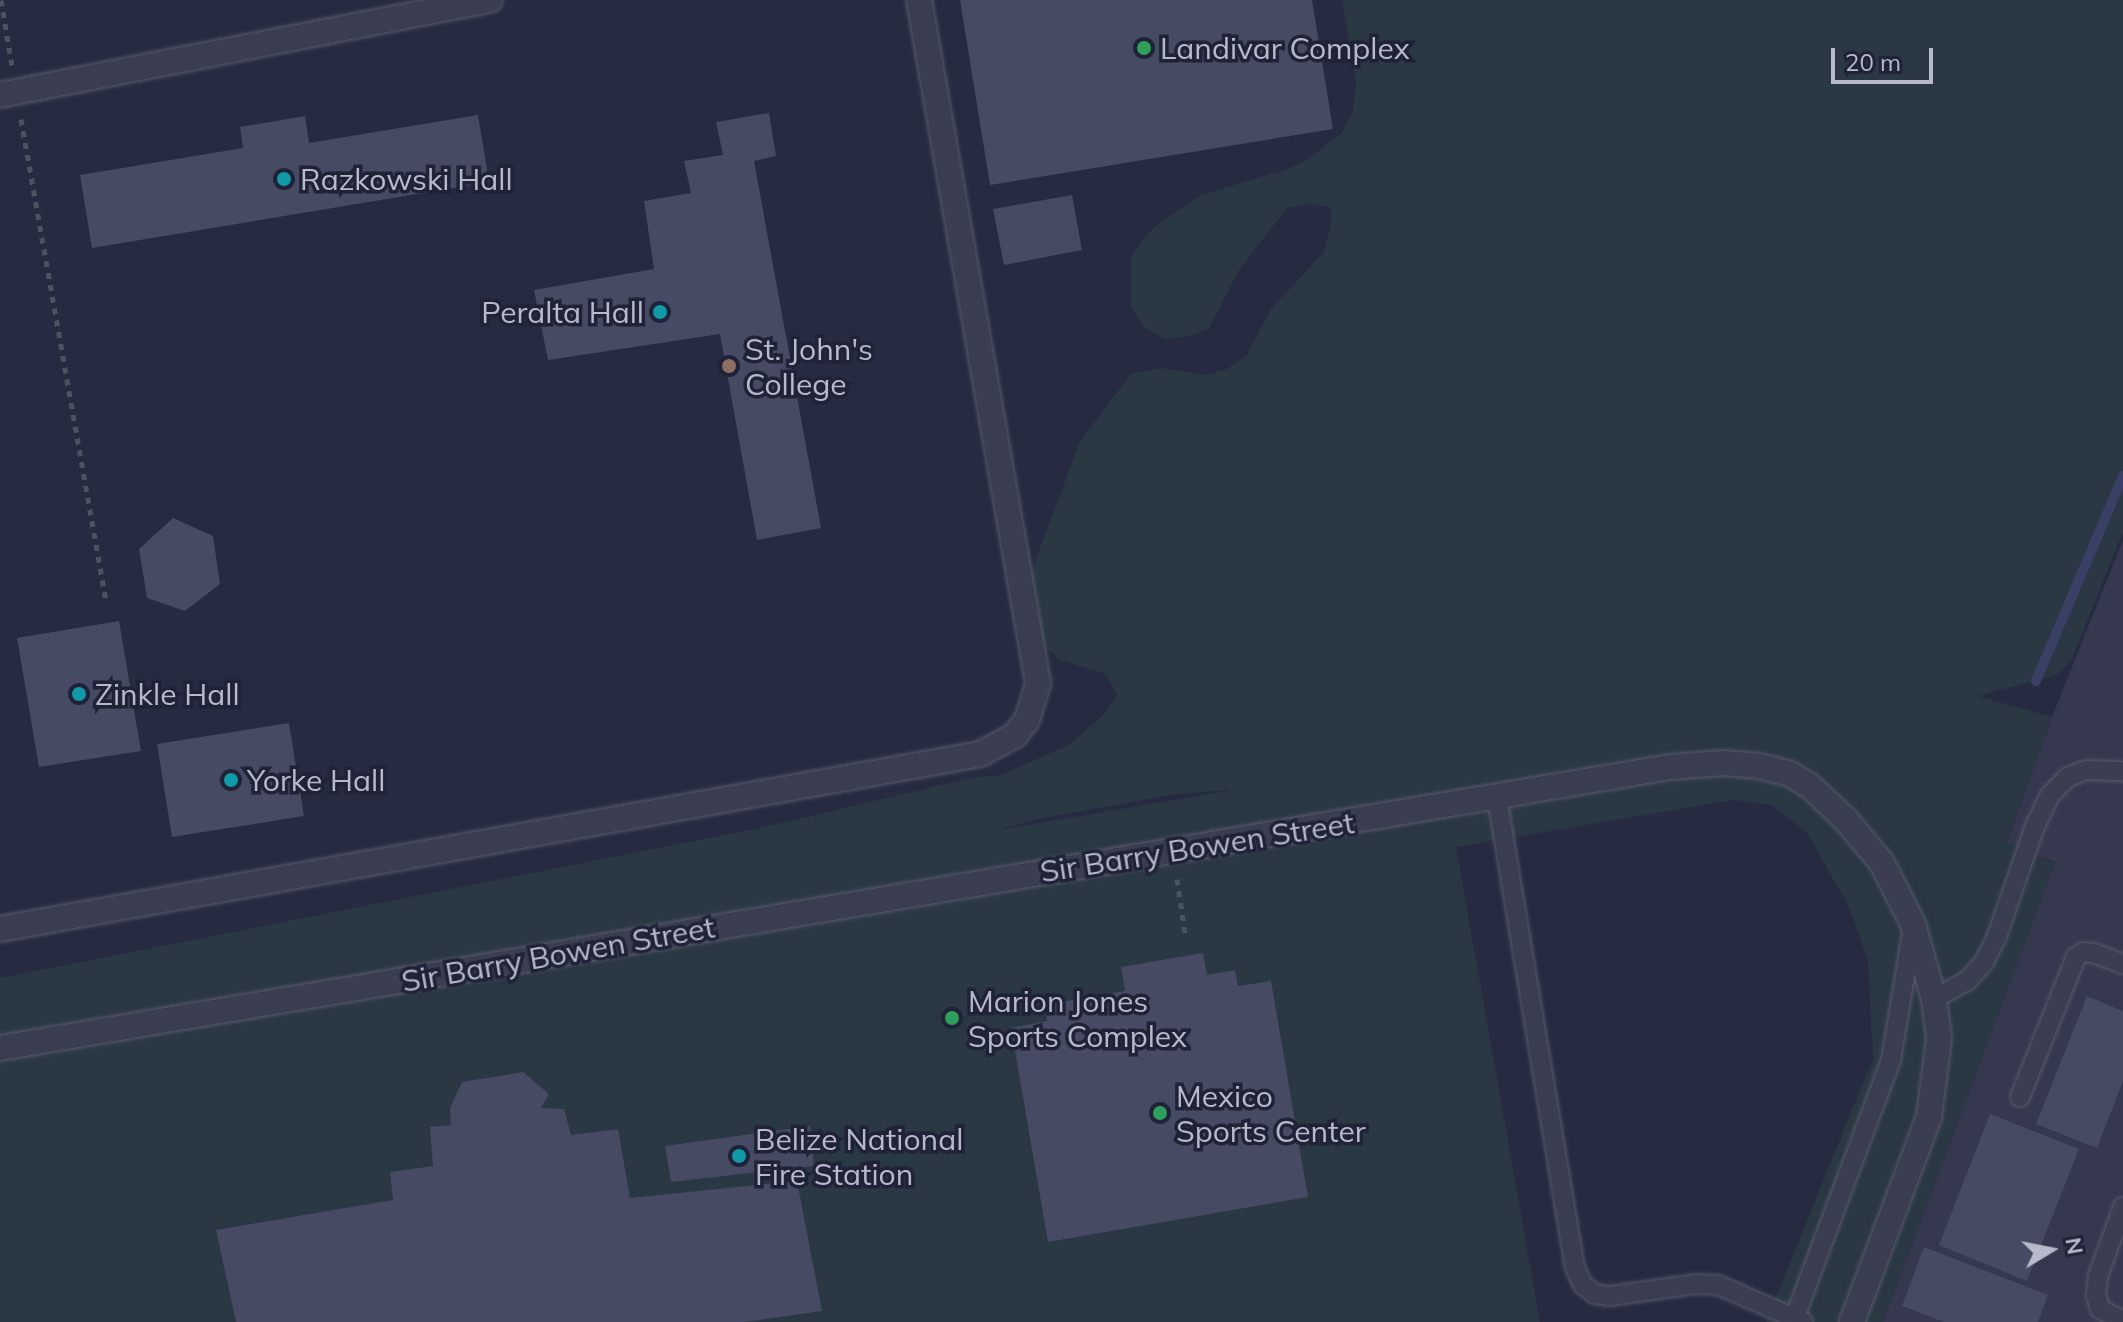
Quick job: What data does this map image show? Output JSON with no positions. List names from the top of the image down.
{
  "streets": {
    "street": ["Sir Barry Bowen Street"]
  },
  "places": [
    "Landivar Complex",
    "Razkowski Hall",
    "Peralta Hall",
    "St. John's College",
    "Zinkle Hall",
    "Yorke Hall",
    "Marion Jones Sports Complex",
    "Mexico Sports Center",
    "Belize National Fire Station"
  ],
  "scale_bar": "20 m",
  "north": "right"
}
